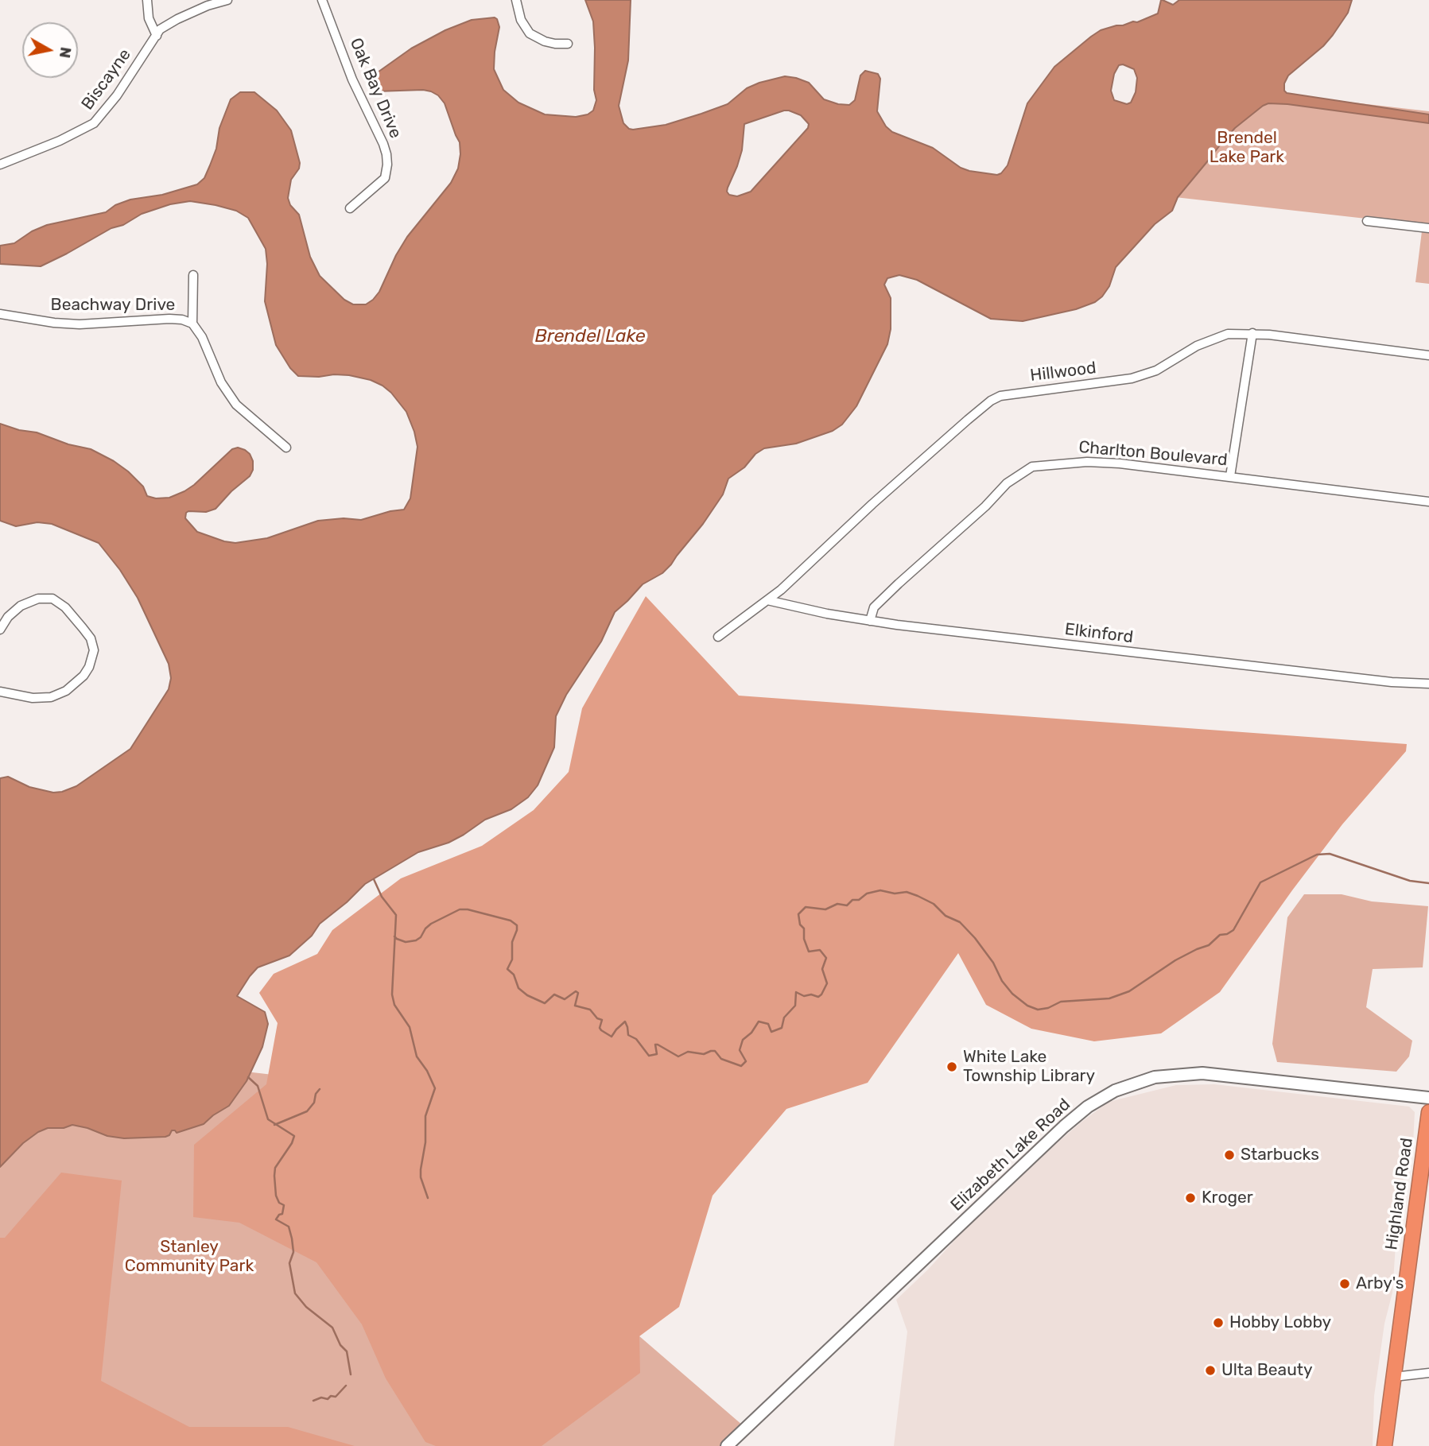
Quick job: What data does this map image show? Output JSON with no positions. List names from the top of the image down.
{
  "streets": {
    "highway": ["Highland Road"],
    "street": [
      "Biscayne",
      "Oak Bay Drive",
      "Beachway Drive",
      "Hillwood",
      "Charlton Boulevard",
      "Elkinford",
      "Elizabeth Lake Road"
    ]
  },
  "crossings": [
    ["Hillwood", "Elkinford"],
    ["Charlton Boulevard", "Elkinford"]
  ],
  "water": ["Brendel Lake"],
  "parks": ["Brendel Lake Park", "Stanley Community Park"],
  "places": [
    "White Lake Township Library",
    "Starbucks",
    "Kroger",
    "Arby's",
    "Hobby Lobby",
    "Ulta Beauty"
  ],
  "north": "right"
}
